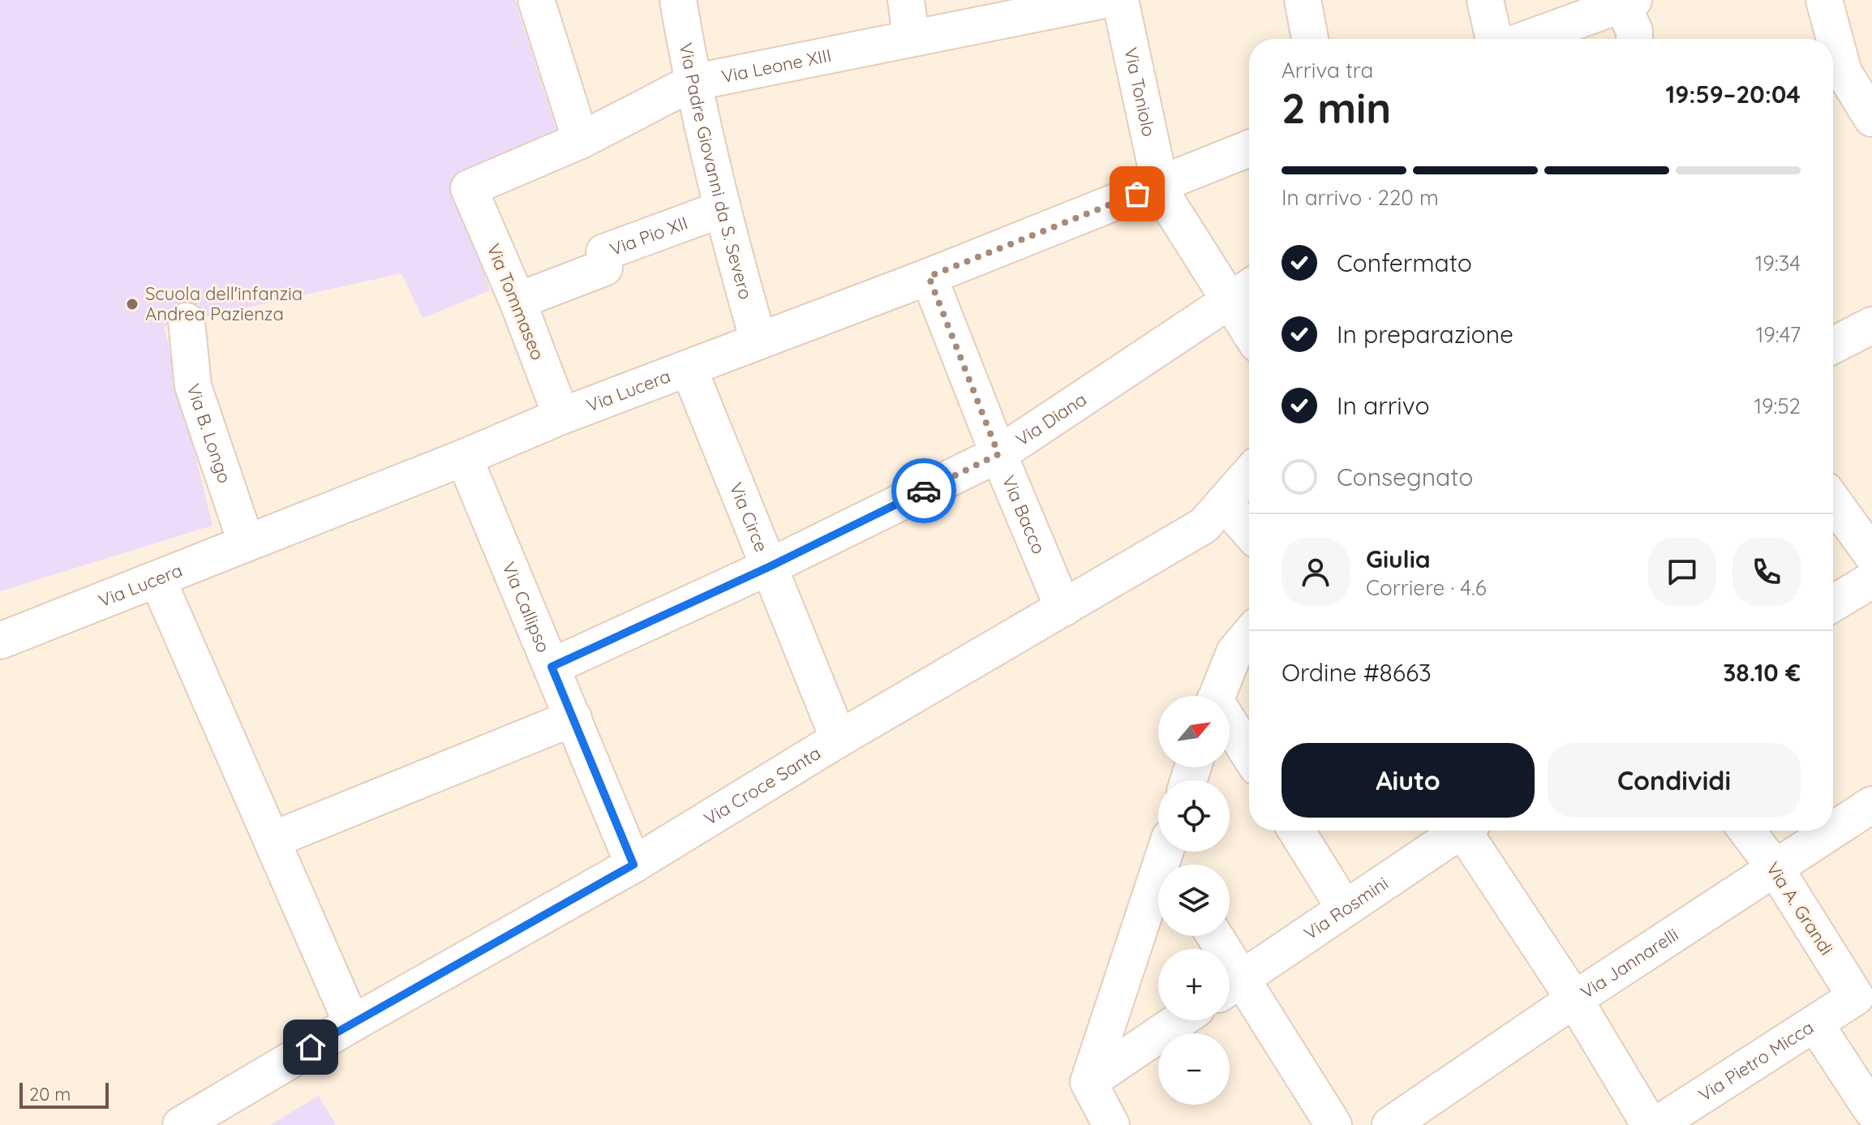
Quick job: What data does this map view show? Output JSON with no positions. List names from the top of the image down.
{
  "streets": {
    "street": [
      "Via Leone XIII",
      "Via Toniolo",
      "Via Padre Giovanni da S. Severo",
      "Via Pio XII",
      "Via Tommaseo",
      "Via Lucera",
      "Via Diana",
      "Via B. Longo",
      "Via Bacco",
      "Via Circe",
      "Via Callipso",
      "Via Croce Santa",
      "Via Rosmini",
      "Via A. Grandi",
      "Via Jannarelli",
      "Via Pietro Micca"
    ]
  },
  "crossings": [
    ["Via Leone XIII", "Via Padre Giovanni da S. Severo"],
    ["Via Leone XIII", "Via Tommaseo"],
    ["Via Toniolo", "Via Lucera"],
    ["Via Toniolo", "Via Diana"],
    ["Via Padre Giovanni da S. Severo", "Via Pio XII"],
    ["Via Padre Giovanni da S. Severo", "Via Lucera"],
    ["Via Pio XII", "Via Tommaseo"],
    ["Via Tommaseo", "Via Lucera"],
    ["Via Lucera", "Via B. Longo"],
    ["Via Lucera", "Via Bacco"],
    ["Via Lucera", "Via Circe"],
    ["Via Lucera", "Via Callipso"],
    ["Via Diana", "Via Bacco"],
    ["Via Diana", "Via Circe"],
    ["Via Diana", "Via Callipso"],
    ["Via Bacco", "Via Croce Santa"],
    ["Via Circe", "Via Croce Santa"],
    ["Via Callipso", "Via Croce Santa"],
    ["Via A. Grandi", "Via Jannarelli"],
    ["Via A. Grandi", "Via Pietro Micca"]
  ],
  "places": ["Scuola dell'infanzia Andrea Pazienza"],
  "scale_bar": "20 m",
  "north": "top right",
  "page": {
    "heading": ["2 min", "Arriva tra", "19:59–20:04"],
    "panel": [
      "Giulia",
      "Corriere · 4.6",
      "Ordine #8663",
      "38.10 €"
    ],
    "bar": "In arrivo · 220 m",
    "list": [
      ["Confermato", "19:34"],
      ["In preparazione", "19:47"],
      ["In arrivo", "19:52"],
      "Consegnato"
    ],
    "map_buttons": ["+", "−"],
    "buttons": ["Aiuto", "Condividi"],
    "scale": "20 m"
  }
}
